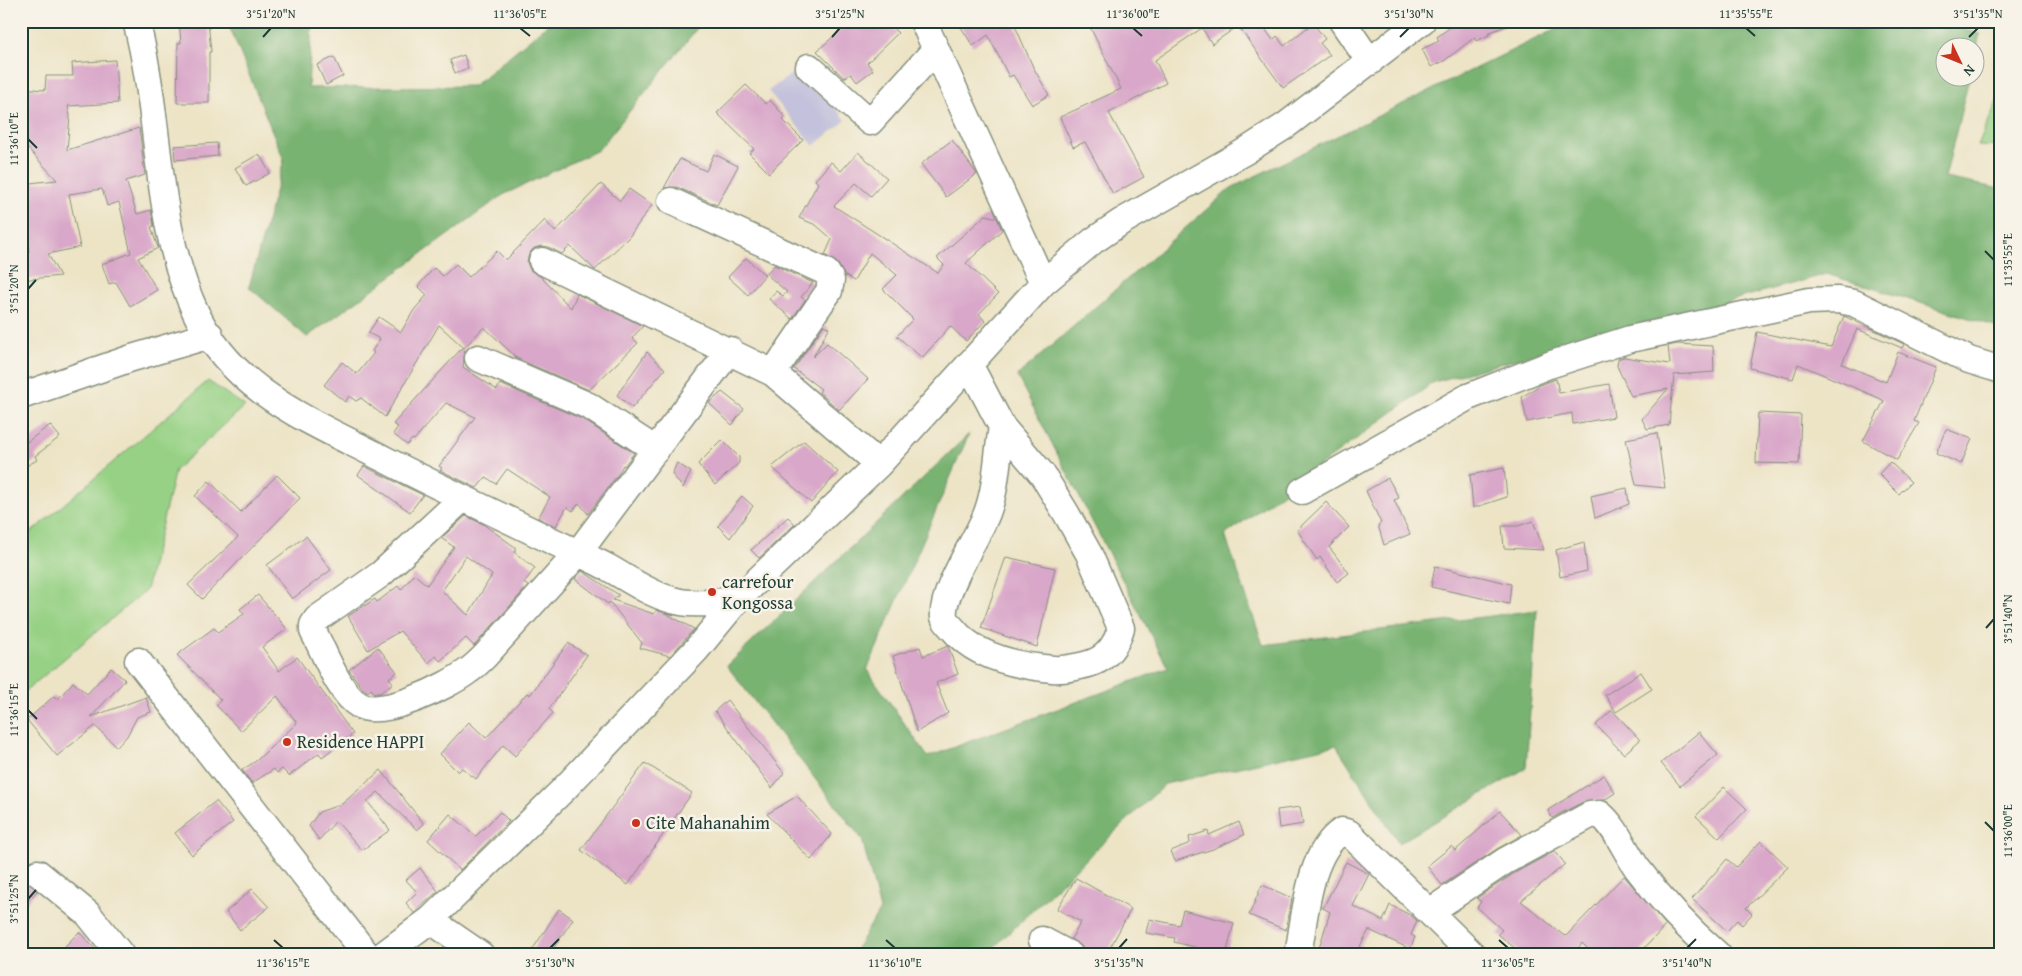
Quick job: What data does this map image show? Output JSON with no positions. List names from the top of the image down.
{
  "places": ["carrefour Kongossa", "Residence HAPPI", "Cite Mahanahim"],
  "north": "bottom right",
  "coordinates": [
    "3°51'20\"N",
    "11°36'05\"E",
    "3°51'25\"N",
    "11°36'00\"E",
    "3°51'30\"N",
    "11°35'55\"E",
    "3°51'35\"N",
    "11°36'10\"E",
    "3°51'40\"N",
    "11°36'15\"E"
  ]
}
